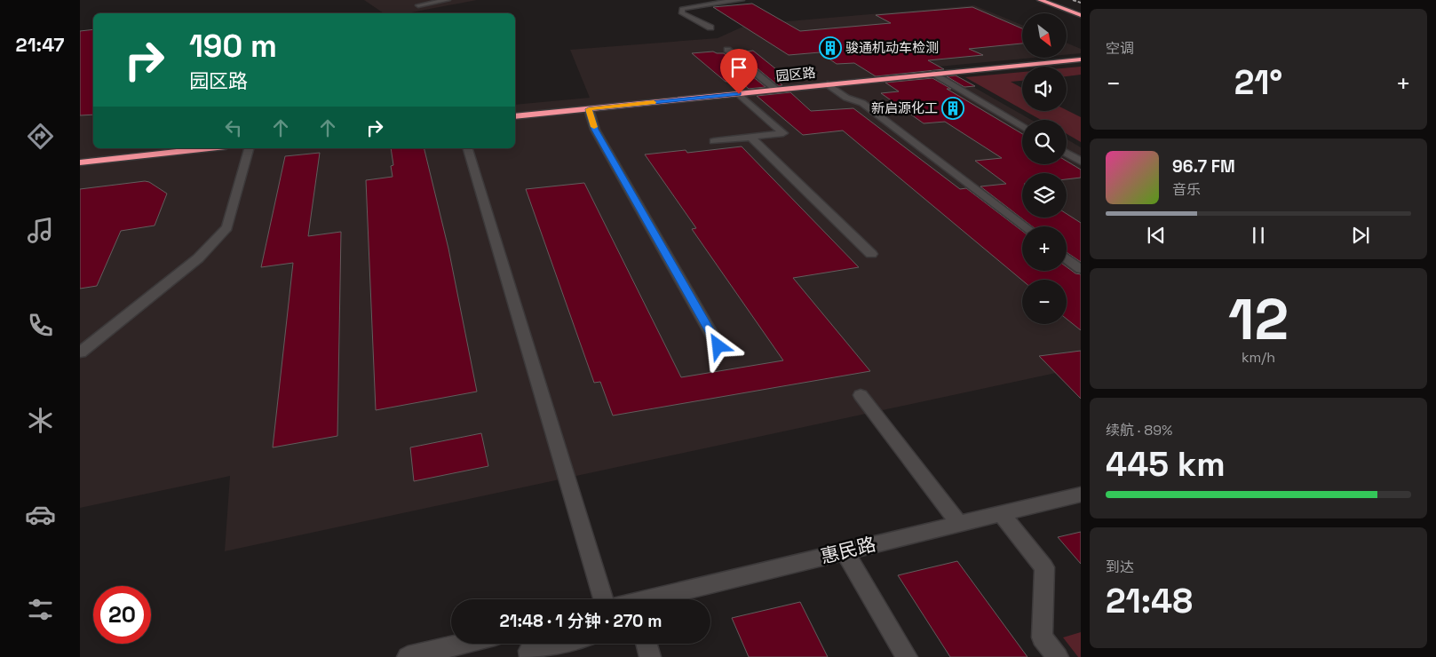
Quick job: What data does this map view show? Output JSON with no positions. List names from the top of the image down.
{
  "streets": {
    "highway": ["园区路"],
    "street": ["惠民路"]
  },
  "places": {
    "building": ["骏通机动车检测", "新启源化工"]
  },
  "north": "bottom right",
  "page": {
    "tabs": "21:47",
    "tile": [
      "空调",
      ["12", "km/h"],
      ["续航 · 89%", "445 km"],
      ["到达", "21:48"]
    ],
    "map_buttons": ["+", "−"],
    "turn": ["190 m", "园区路"],
    "heat": ["−", "21°", "+"],
    "song": ["96.7 FM", "音乐"],
    "limit": "20",
    "trip": "21:48 · 1 分钟 · 270 m"
  }
}
